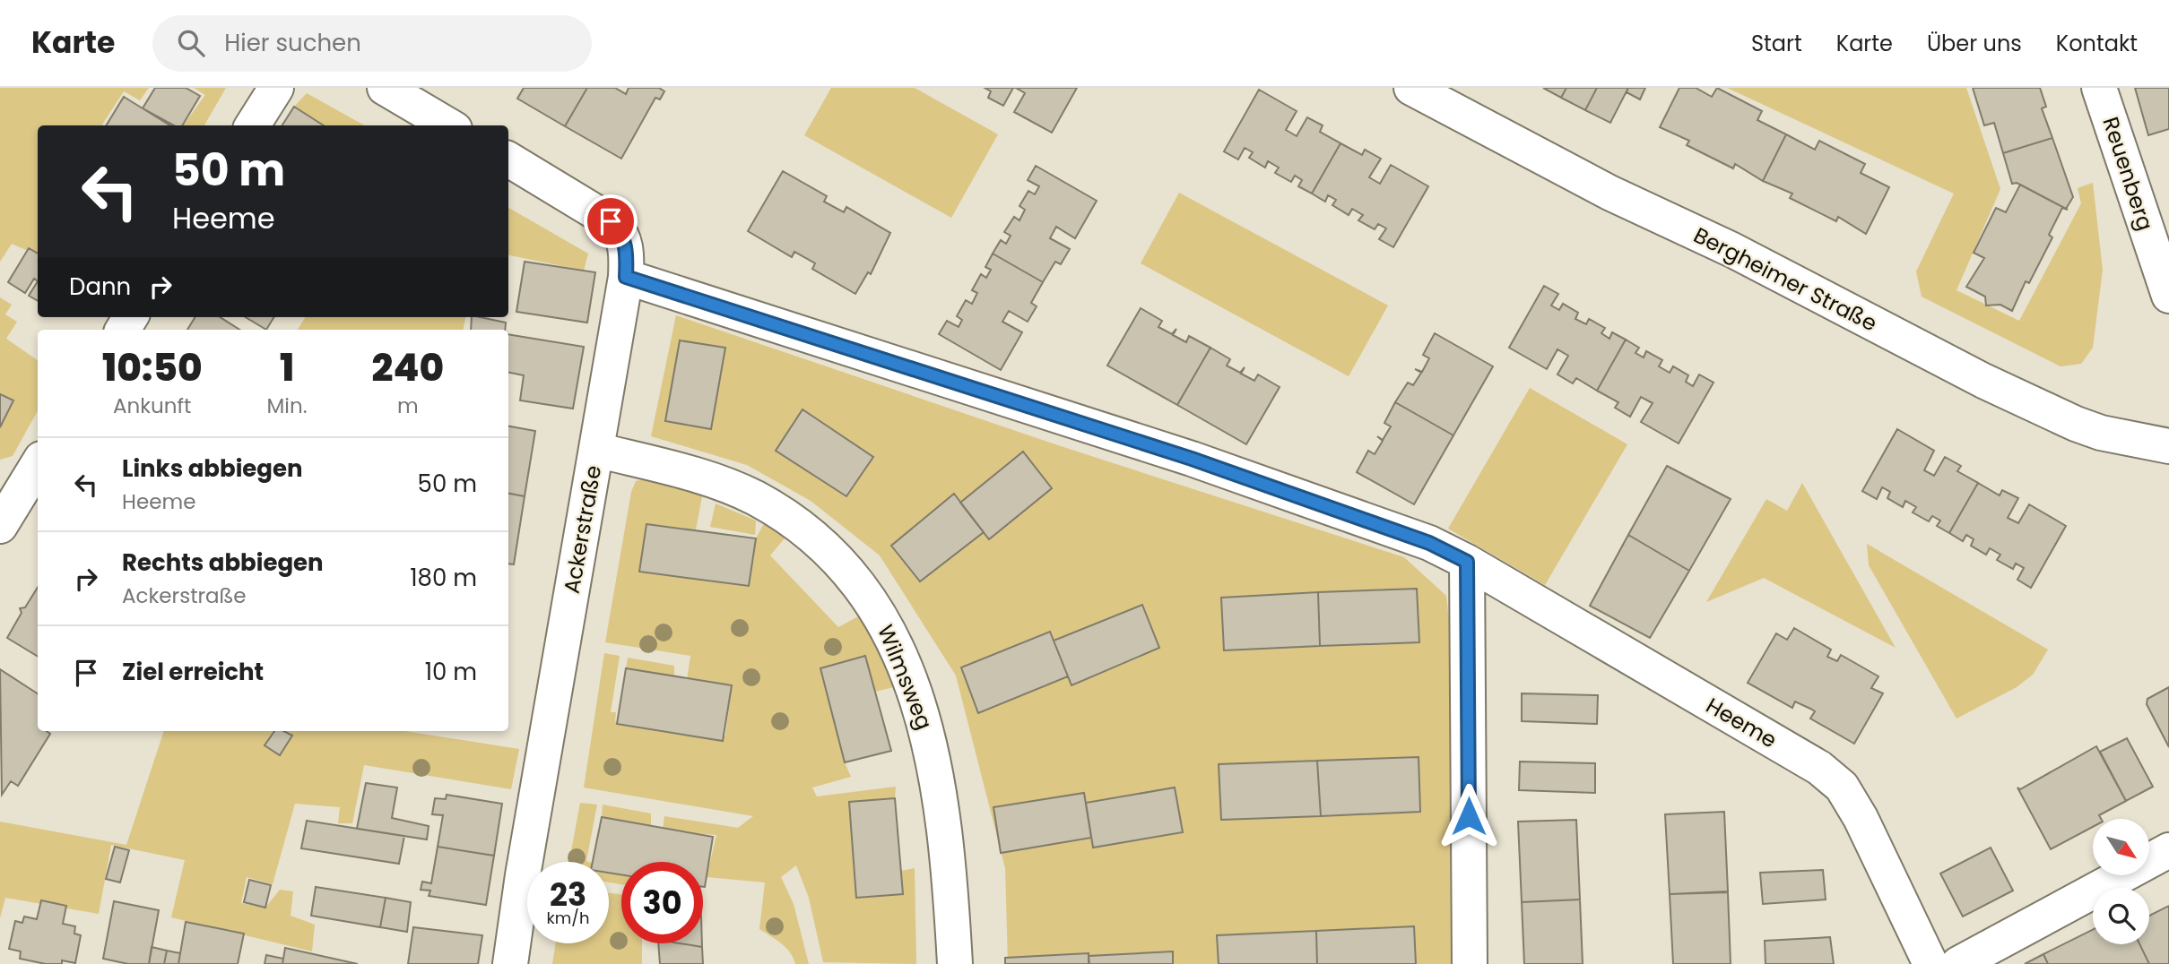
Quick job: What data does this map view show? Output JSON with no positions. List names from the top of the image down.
{
  "streets": {
    "street": [
      "Reuenberg",
      "Bergheimer Straße",
      "Ackerstraße",
      "Wilmsweg",
      "Heeme"
    ]
  },
  "crossings": [
    ["Ackerstraße", "Wilmsweg"],
    ["Ackerstraße", "Heeme"]
  ],
  "north": "bottom right",
  "page": {
    "header": "Karte",
    "search": "Hier suchen",
    "nav": [
      "Start",
      "Karte",
      "Über uns",
      "Kontakt"
    ],
    "turn": ["50 m", "Heeme"],
    "then": "Dann",
    "eta": [
      "10:50",
      "Ankunft",
      "1",
      "Min.",
      "240",
      "m"
    ],
    "list": [
      {
        "name": "Links abbiegen",
        "note": "Heeme",
        "value": "50 m"
      },
      {
        "name": "Rechts abbiegen",
        "note": "Ackerstraße",
        "value": "180 m"
      },
      {
        "name": "Ziel erreicht",
        "value": "10 m"
      }
    ],
    "speed": "23 km/h",
    "limit": "30"
  }
}
